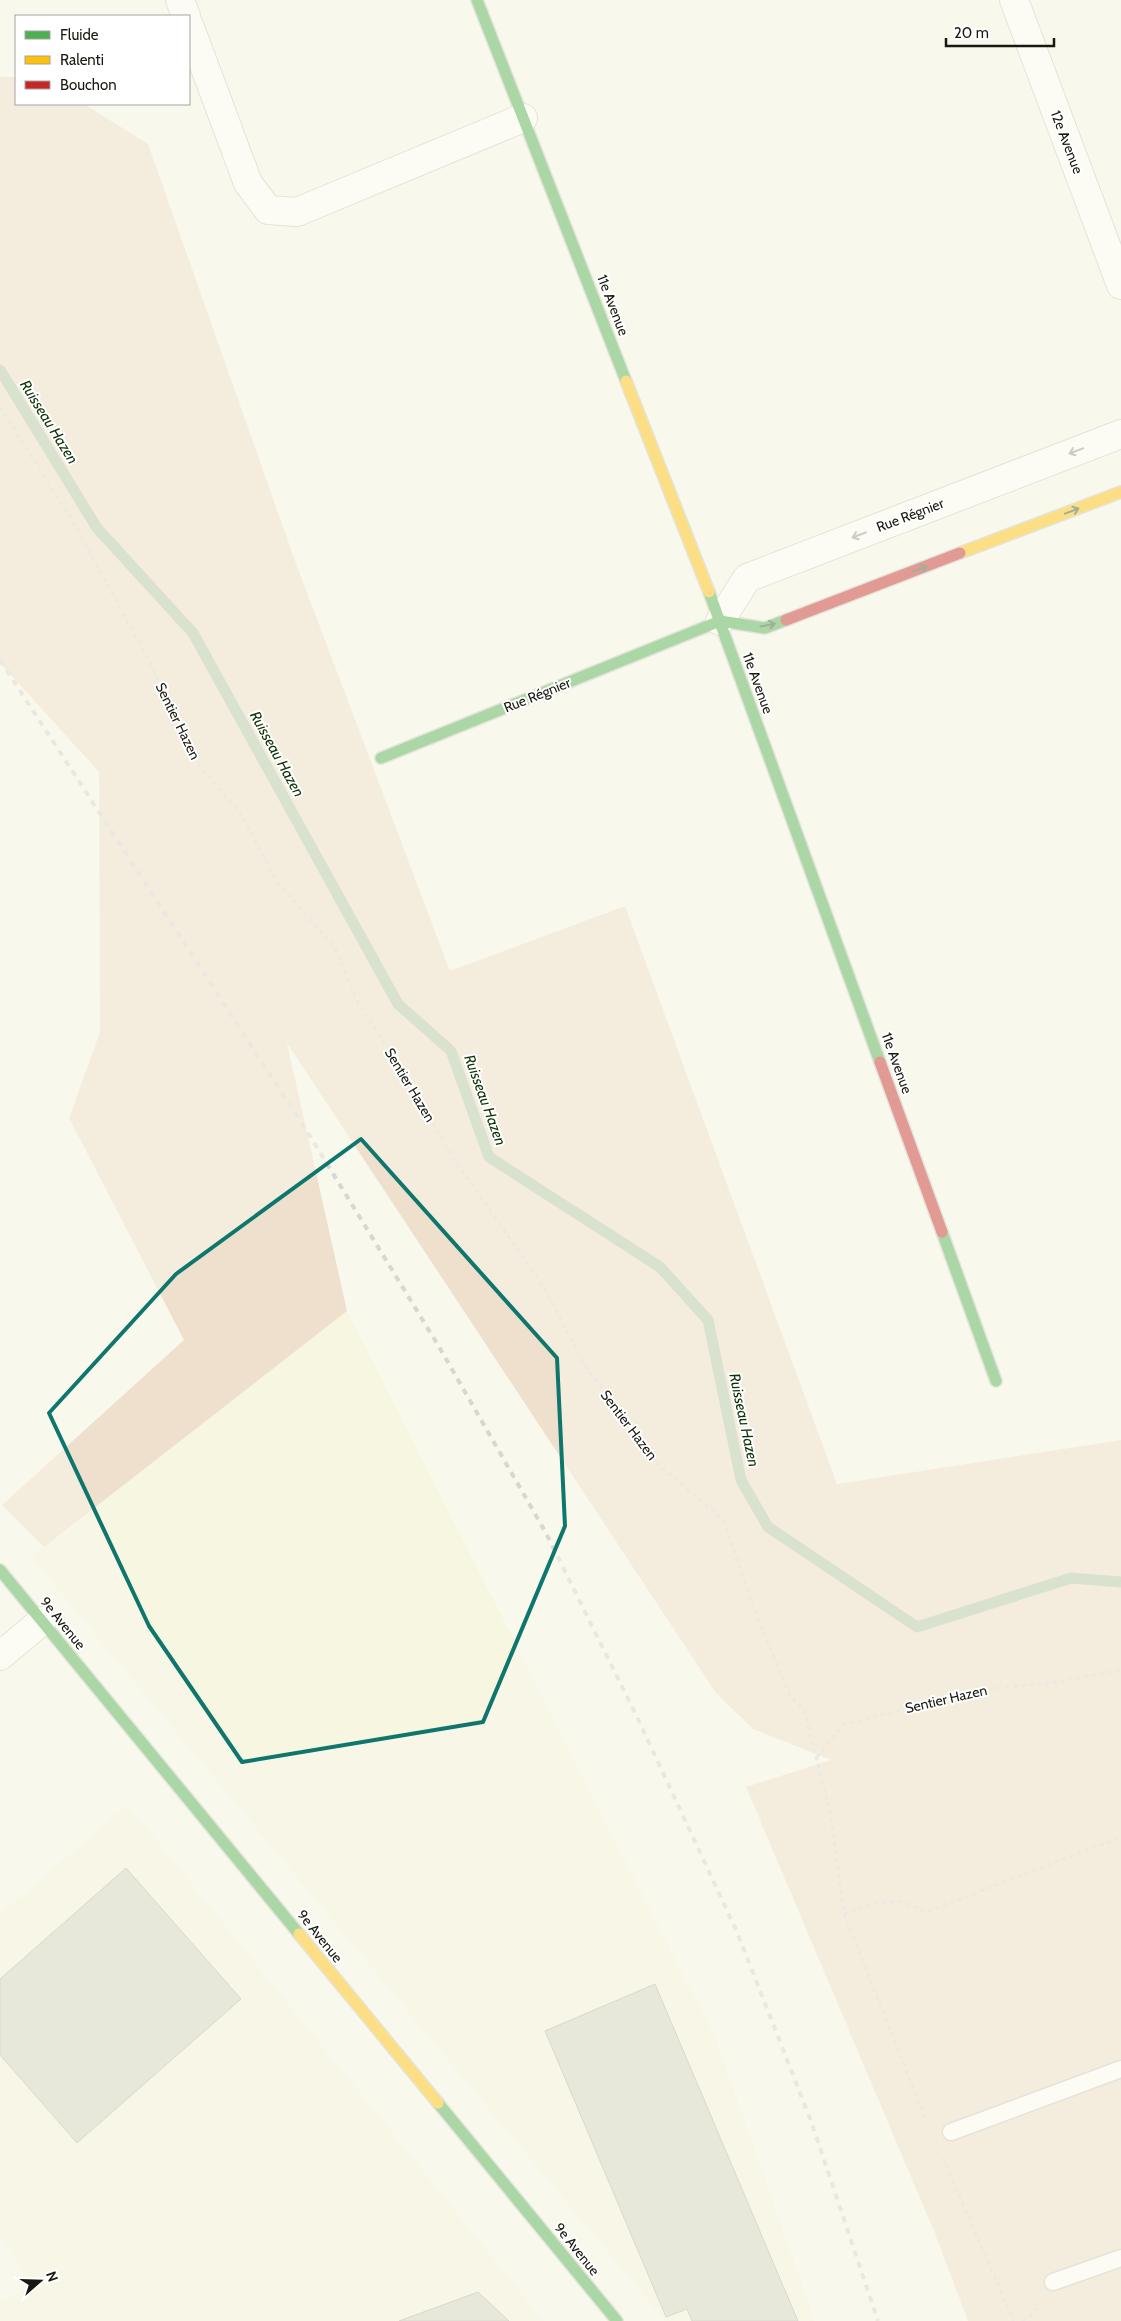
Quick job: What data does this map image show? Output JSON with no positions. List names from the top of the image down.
{
  "streets": {
    "street": [
      "12e Avenue",
      "11e Avenue",
      "Rue Régnier",
      "9e Avenue"
    ],
    "path": ["Sentier Hazen"]
  },
  "crossings": [
    ["11e Avenue", "Rue Régnier"]
  ],
  "water": ["Ruisseau Hazen"],
  "legend": ["Fluide", "Ralenti", "Bouchon"],
  "scale_bar": "20 m",
  "north": "right"
}
